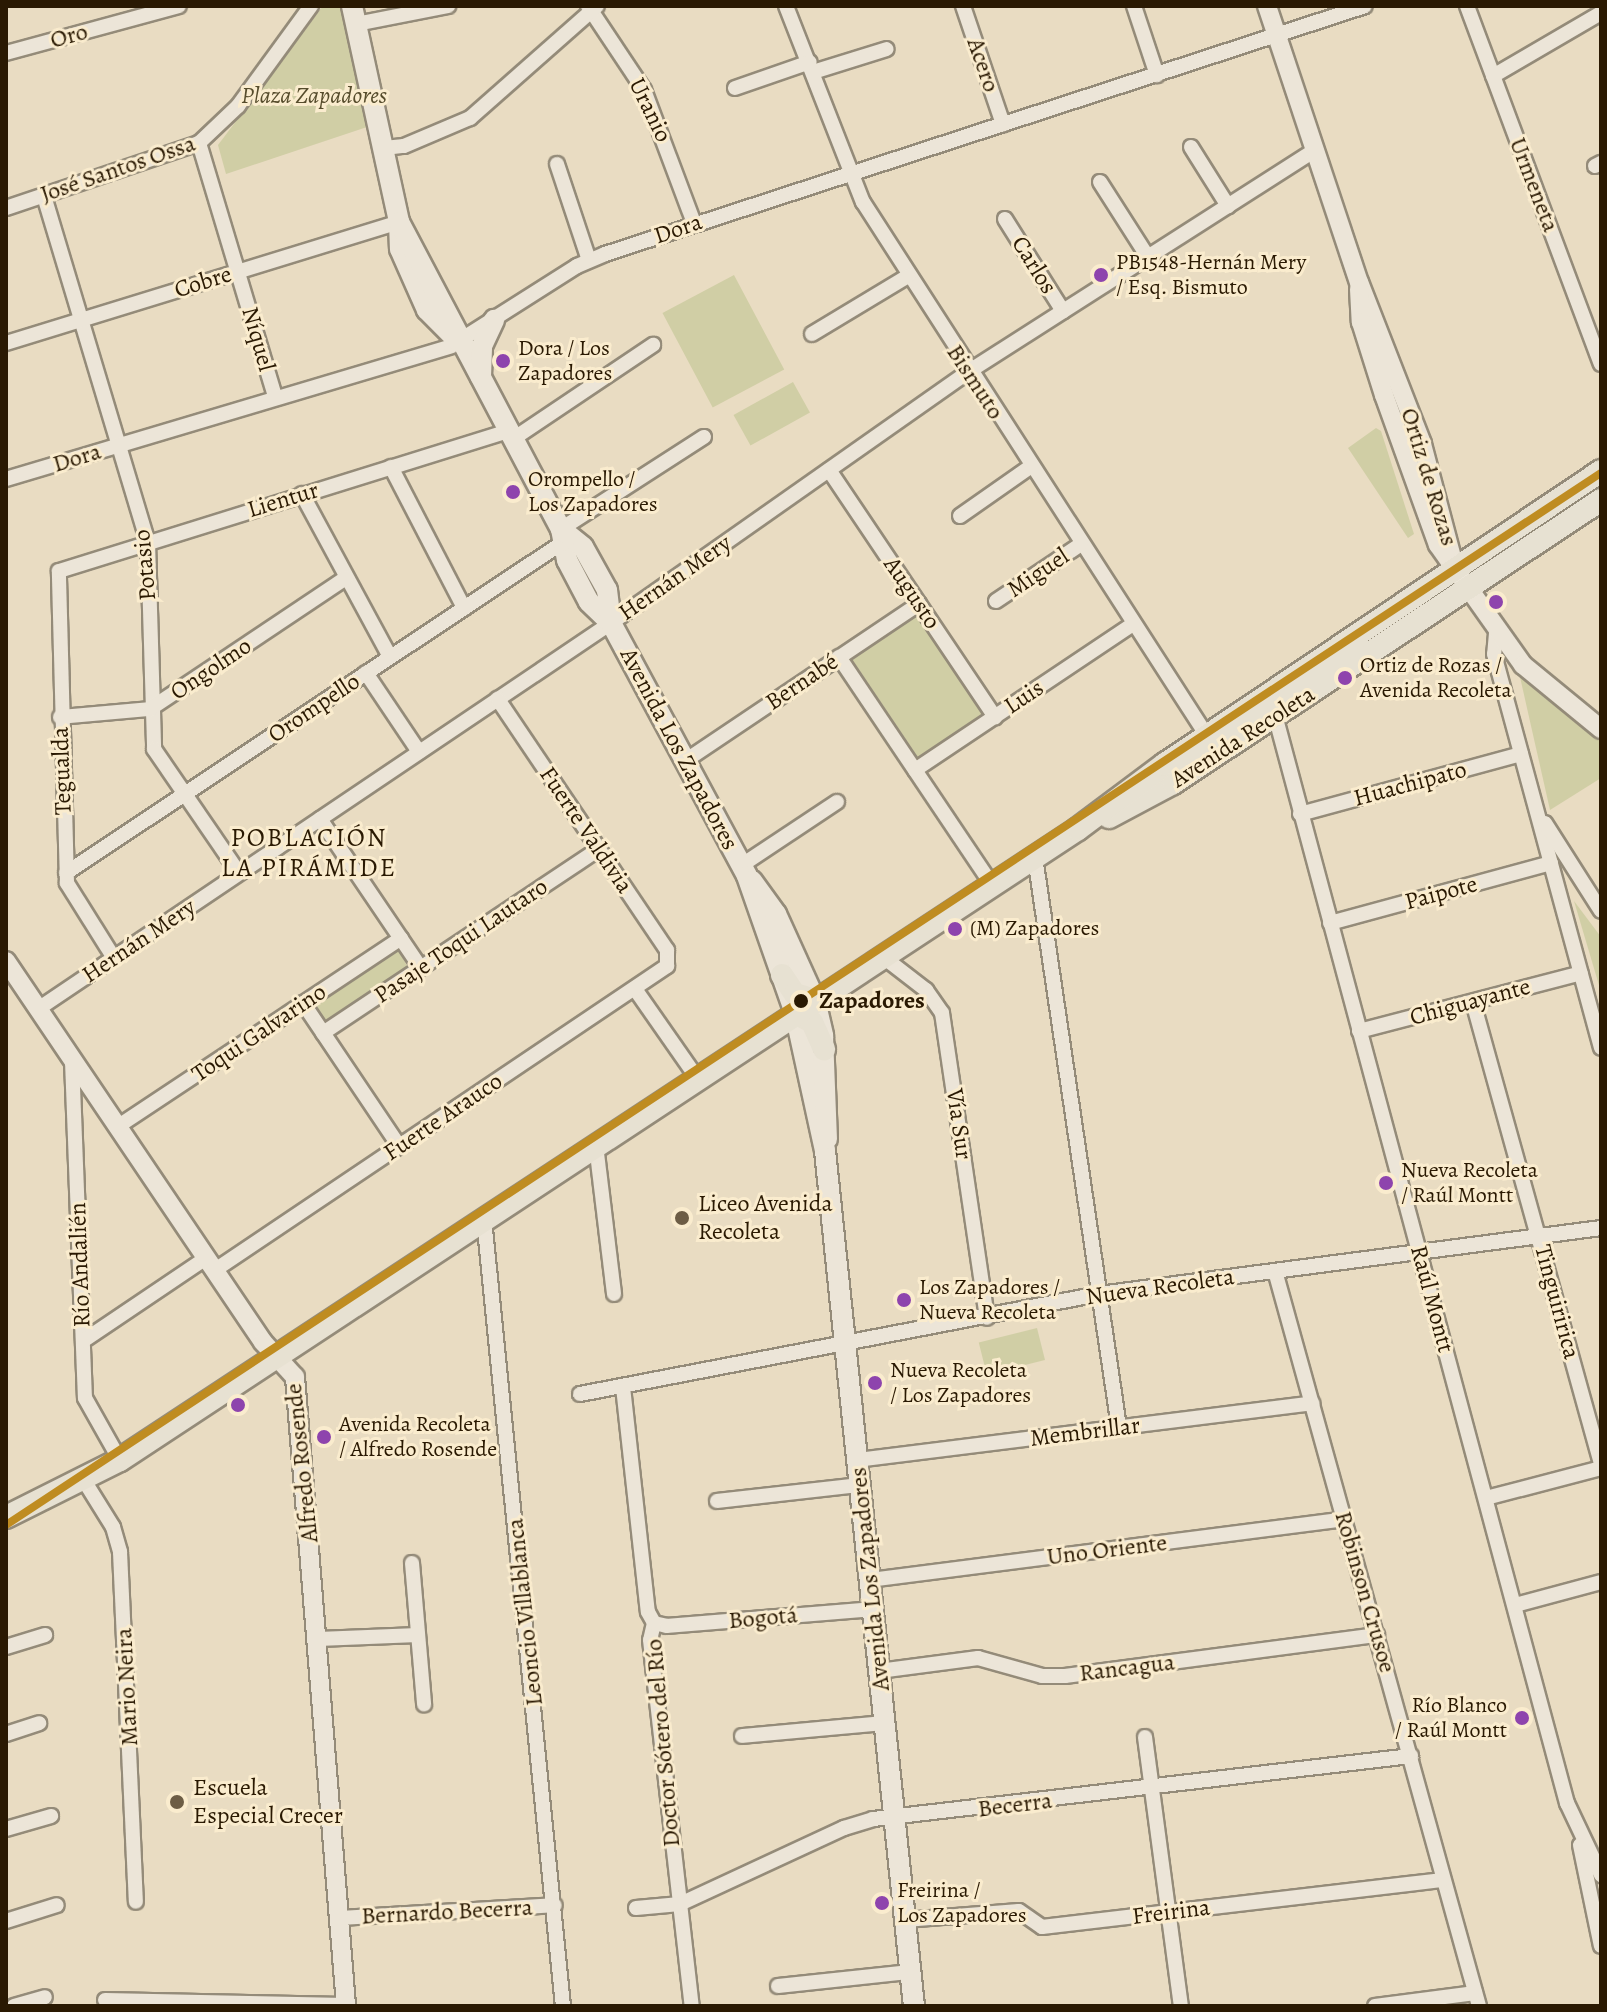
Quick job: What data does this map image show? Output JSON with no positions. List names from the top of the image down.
{
  "streets": {
    "main road": ["Avenida Recoleta", "Avenida Los Zapadores"],
    "street": [
      "Oro",
      "Acero",
      "Uranio",
      "José Santos Ossa",
      "Urmeneta",
      "Dora",
      "Carlos",
      "Cobre",
      "Níquel",
      "Bismuto",
      "Ortiz de Rozas",
      "Lientur",
      "Potasio",
      "Miguel",
      "Hernán Mery",
      "Augusto",
      "Ongolmo",
      "Bernabé",
      "Luis",
      "Orompello",
      "Tegualda",
      "Huachipato",
      "Fuerte Valdivia",
      "Paipote",
      "Pasaje Toqui Lautaro",
      "Chiguayante",
      "Toqui Galvarino",
      "Fuerte Arauco",
      "Vía Sur",
      "Río Andalién",
      "Nueva Recoleta",
      "Raúl Montt",
      "Tinguiririca",
      "Membrillar",
      "Alfredo Rosende",
      "Uno Oriente",
      "Robinson Crusoe",
      "Leoncio Villablanca",
      "Bogotá",
      "Rancagua",
      "Mario Neira",
      "Doctor Sótero del Río",
      "Becerra",
      "Bernardo Becerra",
      "Freirina"
    ]
  },
  "crossings": [
    ["Acero", "Dora"],
    ["Uranio", "Dora"],
    ["José Santos Ossa", "Níquel"],
    ["José Santos Ossa", "Potasio"],
    ["Dora", "Níquel"],
    ["Dora", "Bismuto"],
    ["Dora", "Ortiz de Rozas"],
    ["Dora", "Potasio"],
    ["Dora", "Avenida Los Zapadores"],
    ["Carlos", "Hernán Mery"],
    ["Cobre", "Níquel"],
    ["Cobre", "Potasio"],
    ["Cobre", "Avenida Los Zapadores"],
    ["Bismuto", "Miguel"],
    ["Bismuto", "Hernán Mery"],
    ["Bismuto", "Luis"],
    ["Bismuto", "Avenida Recoleta"],
    ["Ortiz de Rozas", "Hernán Mery"],
    ["Ortiz de Rozas", "Avenida Recoleta"],
    ["Lientur", "Potasio"],
    ["Lientur", "Avenida Los Zapadores"],
    ["Lientur", "Tegualda"],
    ["Potasio", "Hernán Mery"],
    ["Potasio", "Ongolmo"],
    ["Potasio", "Orompello"],
    ["Hernán Mery", "Augusto"],
    ["Hernán Mery", "Avenida Los Zapadores"],
    ["Hernán Mery", "Tegualda"],
    ["Hernán Mery", "Fuerte Valdivia"],
    ["Hernán Mery", "Alfredo Rosende"],
    ["Augusto", "Bernabé"],
    ["Augusto", "Luis"],
    ["Ongolmo", "Tegualda"],
    ["Bernabé", "Avenida Los Zapadores"],
    ["Orompello", "Avenida Los Zapadores"],
    ["Orompello", "Tegualda"],
    ["Avenida Recoleta", "Avenida Los Zapadores"],
    ["Avenida Recoleta", "Vía Sur"],
    ["Avenida Recoleta", "Río Andalién"],
    ["Avenida Recoleta", "Raúl Montt"],
    ["Avenida Recoleta", "Alfredo Rosende"],
    ["Avenida Recoleta", "Leoncio Villablanca"],
    ["Avenida Recoleta", "Mario Neira"],
    ["Avenida Los Zapadores", "Nueva Recoleta"],
    ["Avenida Los Zapadores", "Membrillar"],
    ["Avenida Los Zapadores", "Uno Oriente"],
    ["Avenida Los Zapadores", "Bogotá"],
    ["Avenida Los Zapadores", "Rancagua"],
    ["Avenida Los Zapadores", "Becerra"],
    ["Avenida Los Zapadores", "Freirina"],
    ["Huachipato", "Raúl Montt"],
    ["Fuerte Valdivia", "Pasaje Toqui Lautaro"],
    ["Fuerte Valdivia", "Fuerte Arauco"],
    ["Paipote", "Raúl Montt"],
    ["Chiguayante", "Raúl Montt"],
    ["Chiguayante", "Tinguiririca"],
    ["Toqui Galvarino", "Alfredo Rosende"],
    ["Fuerte Arauco", "Río Andalién"],
    ["Fuerte Arauco", "Alfredo Rosende"],
    ["Vía Sur", "Nueva Recoleta"],
    ["Río Andalién", "Alfredo Rosende"],
    ["Nueva Recoleta", "Raúl Montt"],
    ["Nueva Recoleta", "Tinguiririca"],
    ["Nueva Recoleta", "Robinson Crusoe"],
    ["Nueva Recoleta", "Doctor Sótero del Río"],
    ["Membrillar", "Robinson Crusoe"],
    ["Alfredo Rosende", "Bernardo Becerra"],
    ["Uno Oriente", "Robinson Crusoe"],
    ["Robinson Crusoe", "Rancagua"],
    ["Robinson Crusoe", "Becerra"],
    ["Robinson Crusoe", "Freirina"],
    ["Leoncio Villablanca", "Bernardo Becerra"],
    ["Bogotá", "Doctor Sótero del Río"],
    ["Doctor Sótero del Río", "Becerra"]
  ],
  "districts": ["POBLACIÓN LA PIRÁMIDE"],
  "parks": ["Plaza Zapadores"],
  "places": [
    "PB1548-Hernán Mery / Esq. Bismuto",
    "Dora / Los Zapadores",
    "Orompello / Los Zapadores",
    "Ortiz de Rozas / Avenida Recoleta",
    "(M) Zapadores",
    "Zapadores",
    "Nueva Recoleta / Raúl Montt",
    "Liceo Avenida Recoleta",
    "Los Zapadores / Nueva Recoleta",
    "Nueva Recoleta / Los Zapadores",
    "Avenida Recoleta / Alfredo Rosende",
    "Río Blanco / Raúl Montt",
    "Escuela Especial Crecer",
    "Freirina / Los Zapadores"
  ]
}
